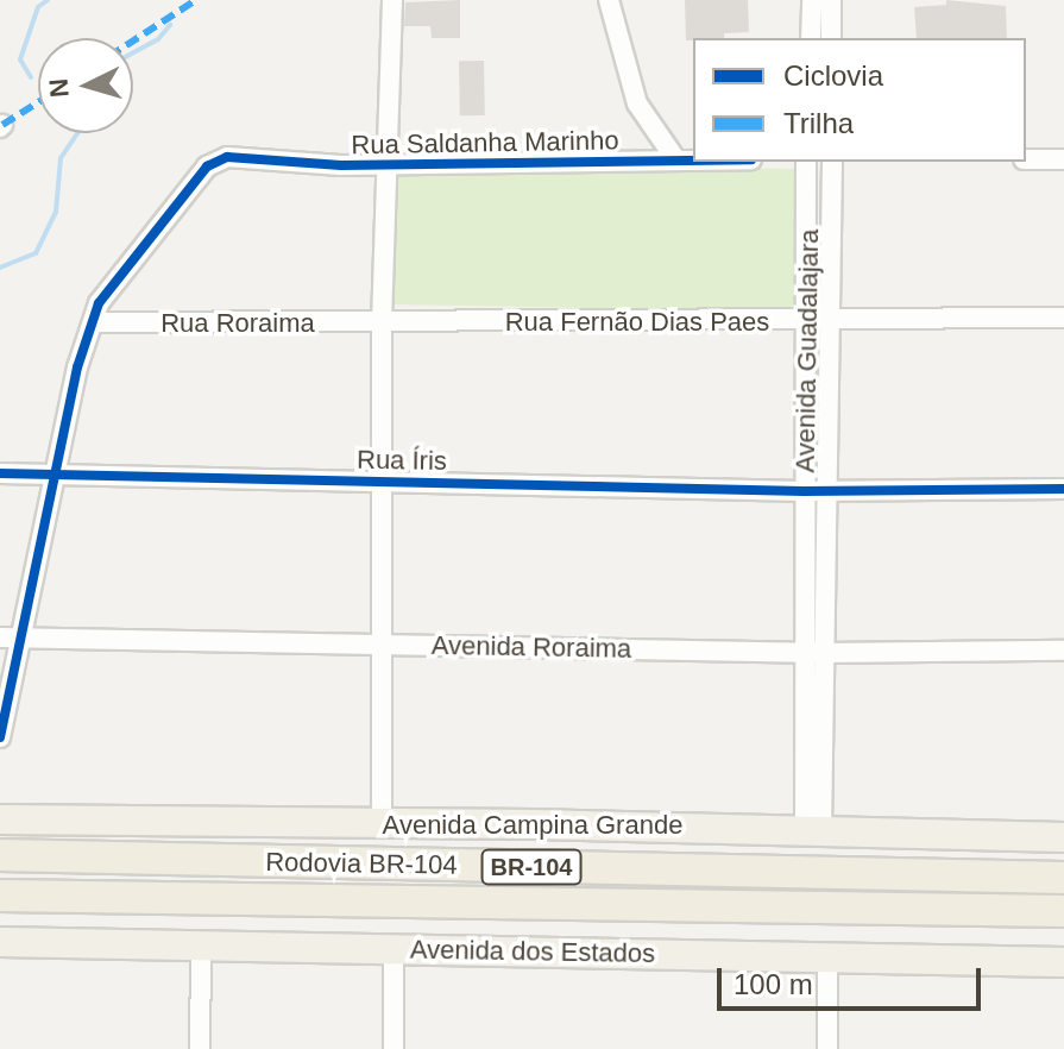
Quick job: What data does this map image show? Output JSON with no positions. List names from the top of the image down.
{
  "streets": {
    "highway": ["Rodovia BR-104", "BR-104"],
    "main road": ["Avenida Campina Grande", "Avenida dos Estados"],
    "street": [
      "Rua Saldanha Marinho",
      "Rua Fernão Dias Paes",
      "Rua Roraima",
      "Avenida Guadalajara",
      "Rua Íris",
      "Avenida Roraima"
    ]
  },
  "crossings": [
    ["Rua Saldanha Marinho", "Rua Roraima"],
    ["Rua Fernão Dias Paes", "Rua Roraima"],
    ["Rua Fernão Dias Paes", "Avenida Guadalajara"],
    ["Avenida Guadalajara", "Rua Íris"],
    ["Avenida Guadalajara", "Avenida Roraima"],
    ["Avenida Guadalajara", "Avenida Campina Grande"]
  ],
  "legend": ["Ciclovia", "Trilha"],
  "scale_bar": "100 m",
  "north": "left"
}
